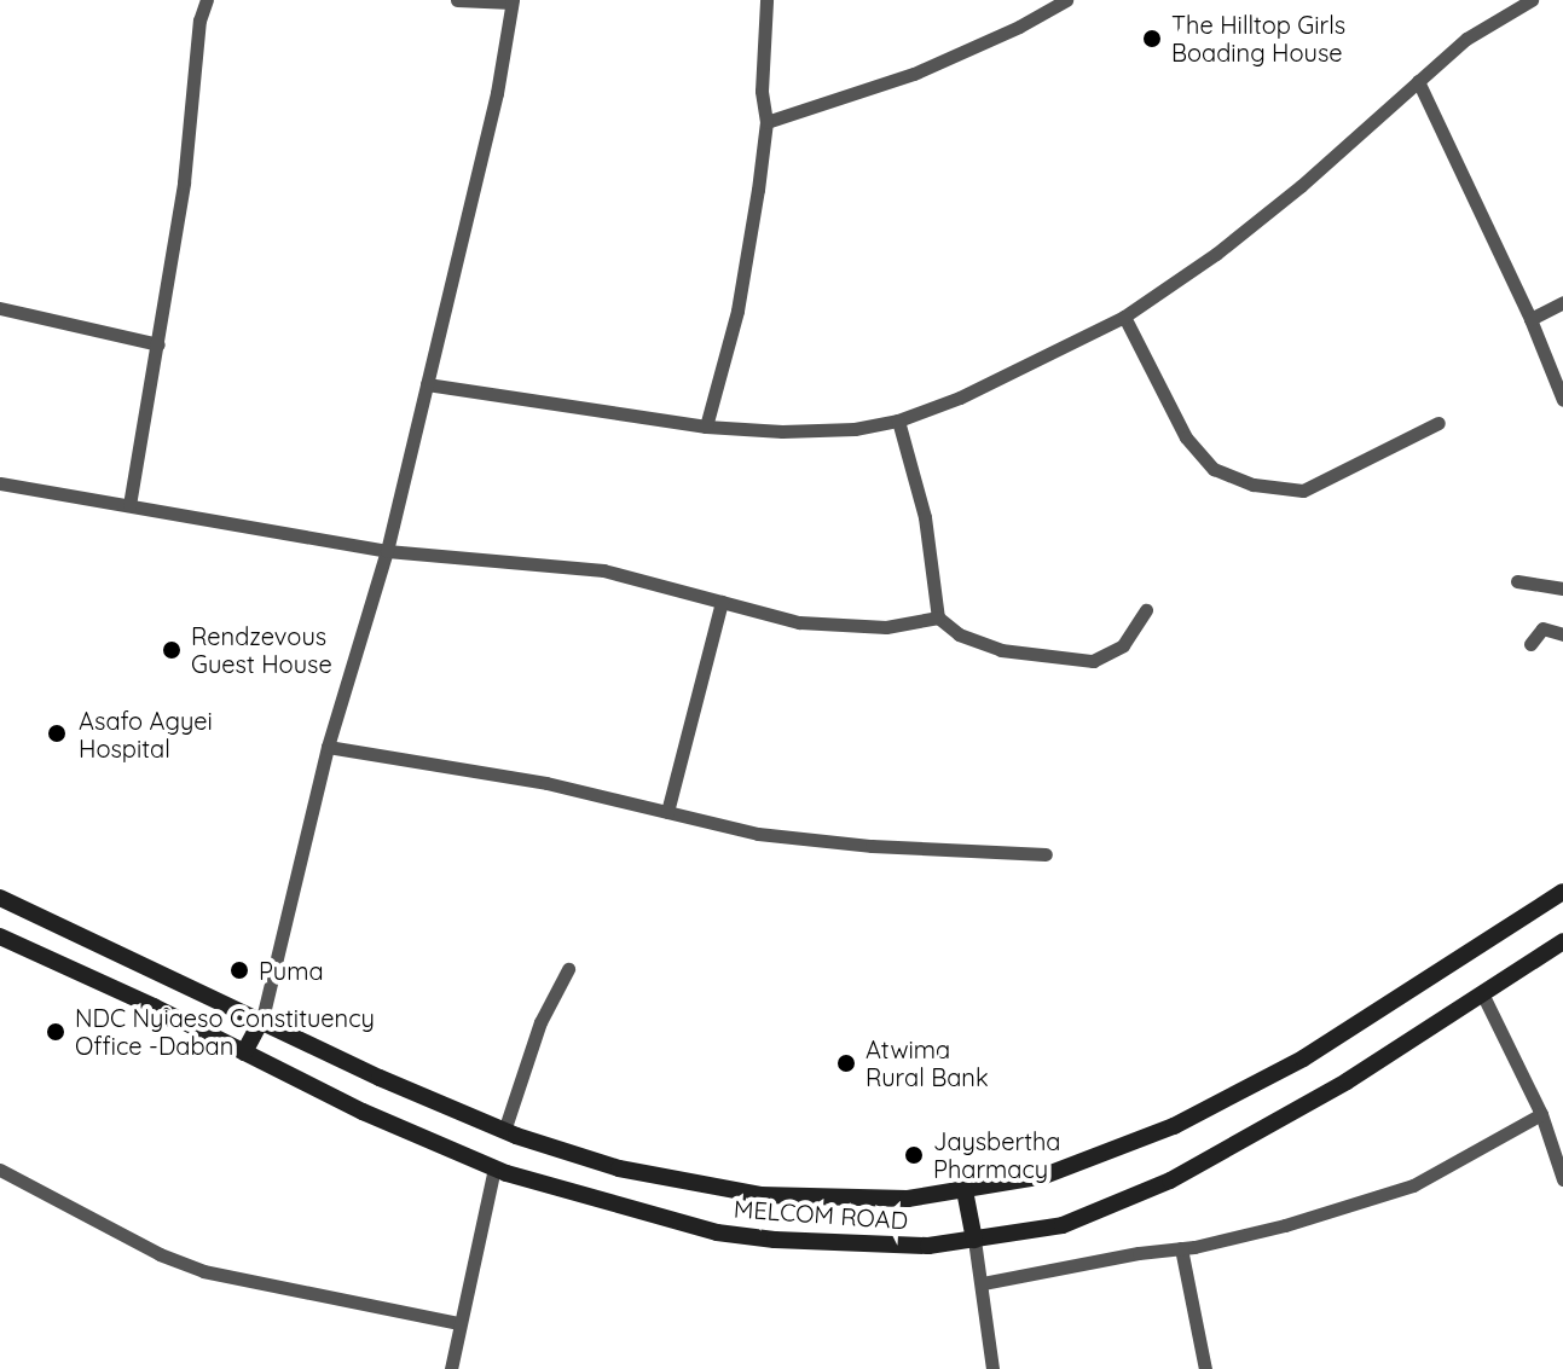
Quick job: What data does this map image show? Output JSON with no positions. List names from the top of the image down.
{
  "streets": {
    "main road": ["MELCOM ROAD"]
  },
  "places": [
    "The Hilltop Girls Boading House",
    "Rendzevous Guest House",
    "Asafo Agyei Hospital",
    "Puma",
    "NDC Nyiaeso Constituency Office -Daban",
    "Atwima Rural Bank",
    "Jaysbertha Pharmacy"
  ]
}
